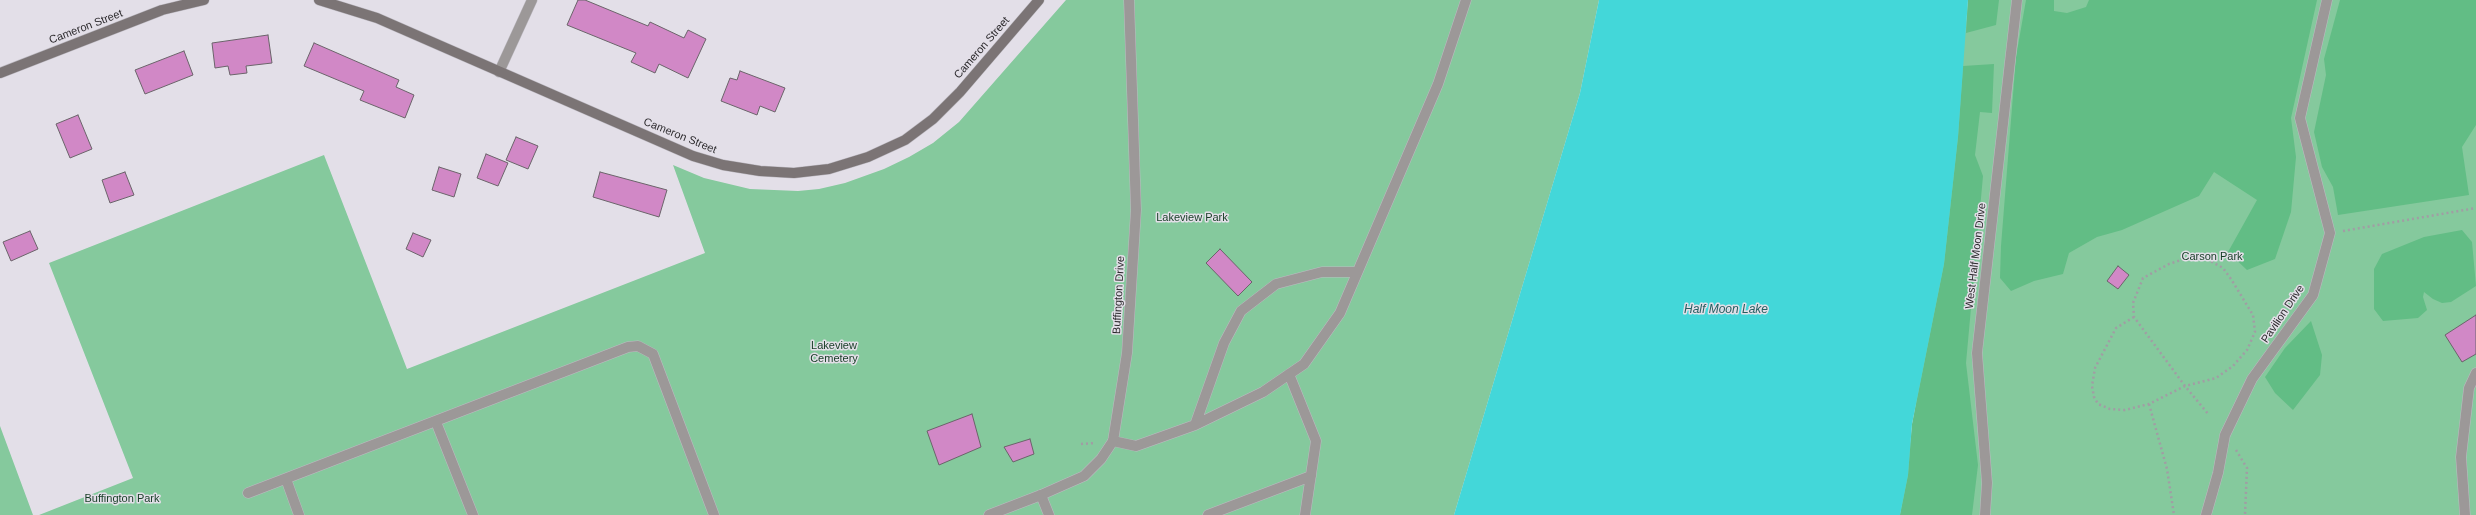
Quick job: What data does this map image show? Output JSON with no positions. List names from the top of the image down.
{
  "streets": {
    "main road": ["Cameron Street"],
    "street": ["West Half Moon Drive", "Buffington Drive", "Pavilion Drive"]
  },
  "water": ["Half Moon Lake"],
  "parks": [
    "Lakeview Park",
    "Carson Park",
    "Lakeview Cemetery",
    "Buffington Park"
  ]
}
